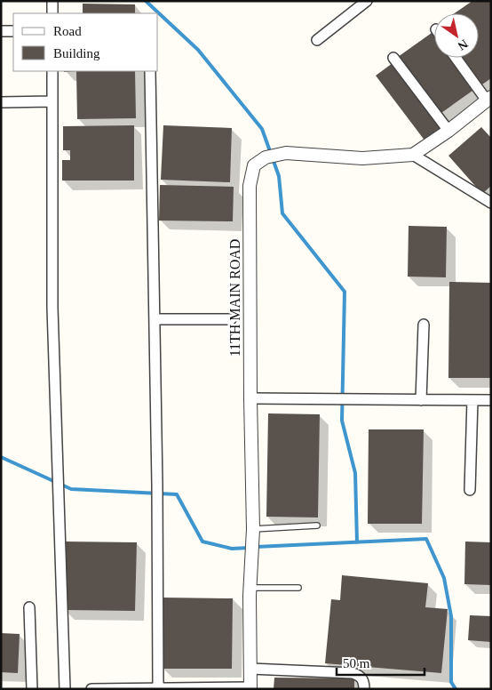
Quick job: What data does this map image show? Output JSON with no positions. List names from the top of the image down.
{
  "streets": {
    "street": ["11TH MAIN ROAD"]
  },
  "legend": ["Road", "Building"],
  "scale_bar": "50 m",
  "north": "bottom right"
}
